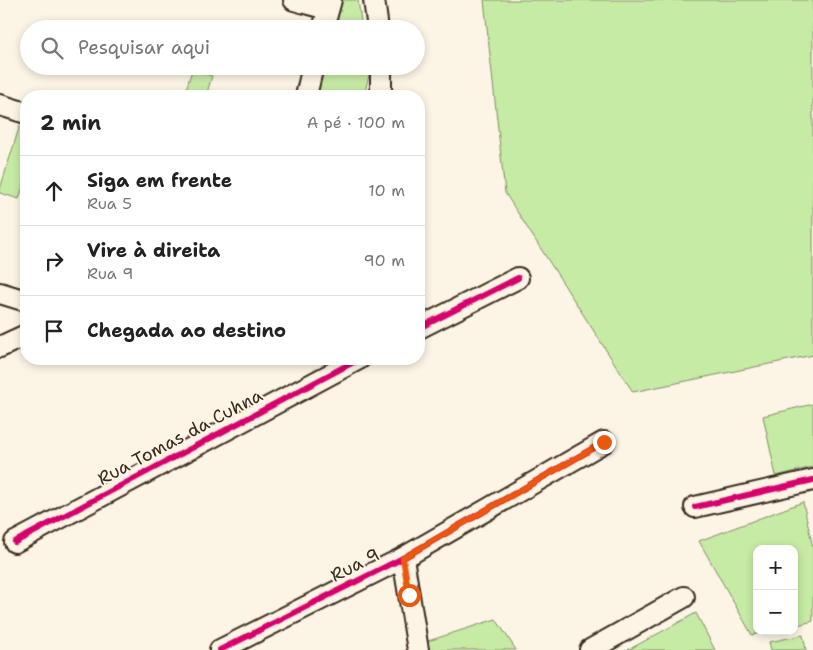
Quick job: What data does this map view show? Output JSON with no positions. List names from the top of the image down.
{
  "streets": {
    "street": ["Rua Tomas da Cuhna", "Rua 9"]
  },
  "page": {
    "search": "Pesquisar aqui",
    "heading": ["2 min", "A pé · 100 m"],
    "list": [
      ["Siga em frente", "Rua 5", "10 m"],
      ["Vire à direita", "Rua 9", "90 m"],
      "Chegada ao destino"
    ],
    "map_buttons": ["+", "−"]
  }
}
